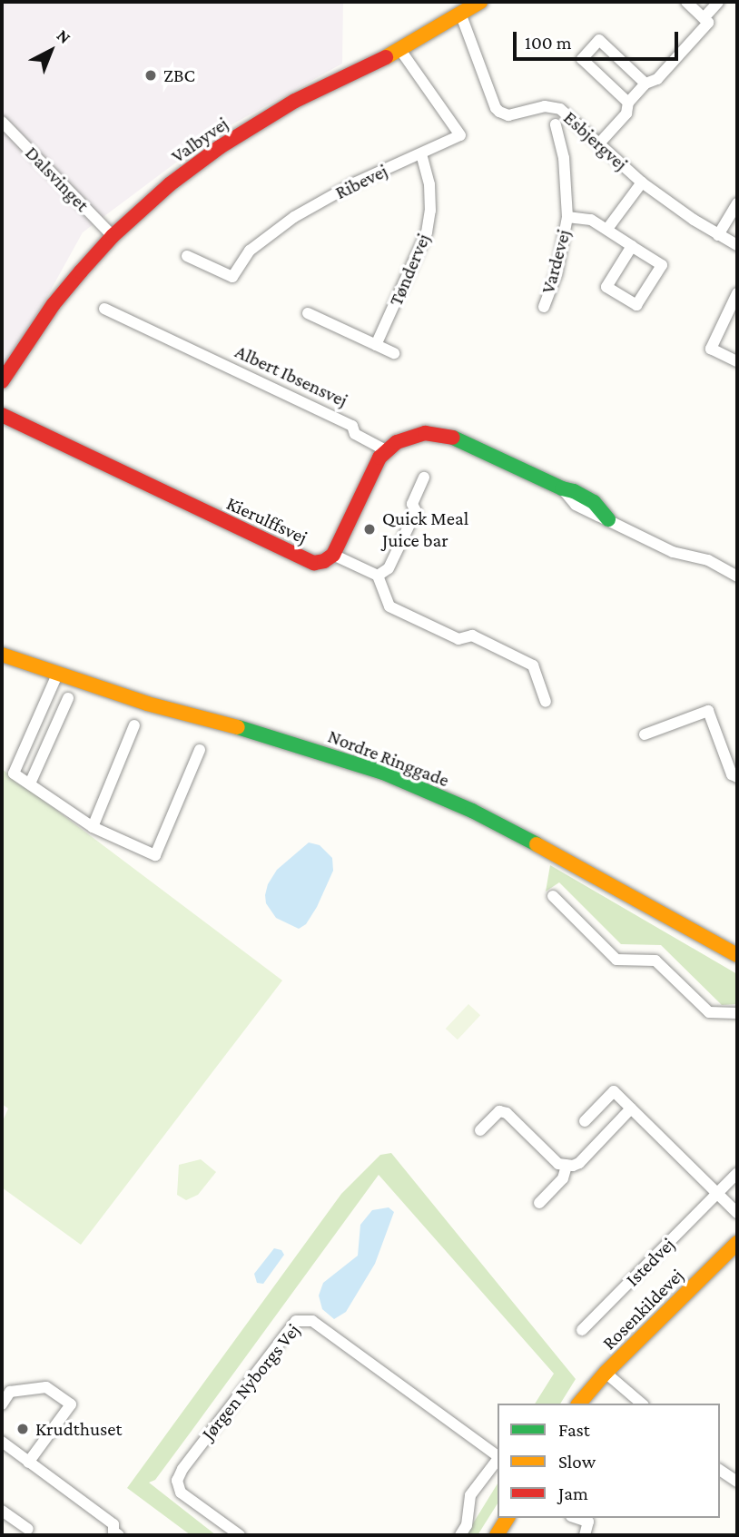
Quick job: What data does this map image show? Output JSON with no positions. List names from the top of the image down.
{
  "streets": {
    "street": [
      "Valbyvej",
      "Esbjergvej",
      "Dalsvinget",
      "Ribevej",
      "Vardevej",
      "Tøndervej",
      "Albert Ibsensvej",
      "Kierulffsvej",
      "Nordre Ringgade",
      "Istedvej",
      "Rosenkildevej",
      "Jørgen Nyborgs Vej"
    ]
  },
  "crossings": [
    ["Valbyvej", "Esbjergvej"],
    ["Valbyvej", "Dalsvinget"],
    ["Valbyvej", "Ribevej"],
    ["Ribevej", "Tøndervej"]
  ],
  "places": ["ZBC", "Quick Meal Juice bar", "Krudthuset"],
  "legend": ["Fast", "Slow", "Jam"],
  "scale_bar": "100 m",
  "north": "top right"
}
